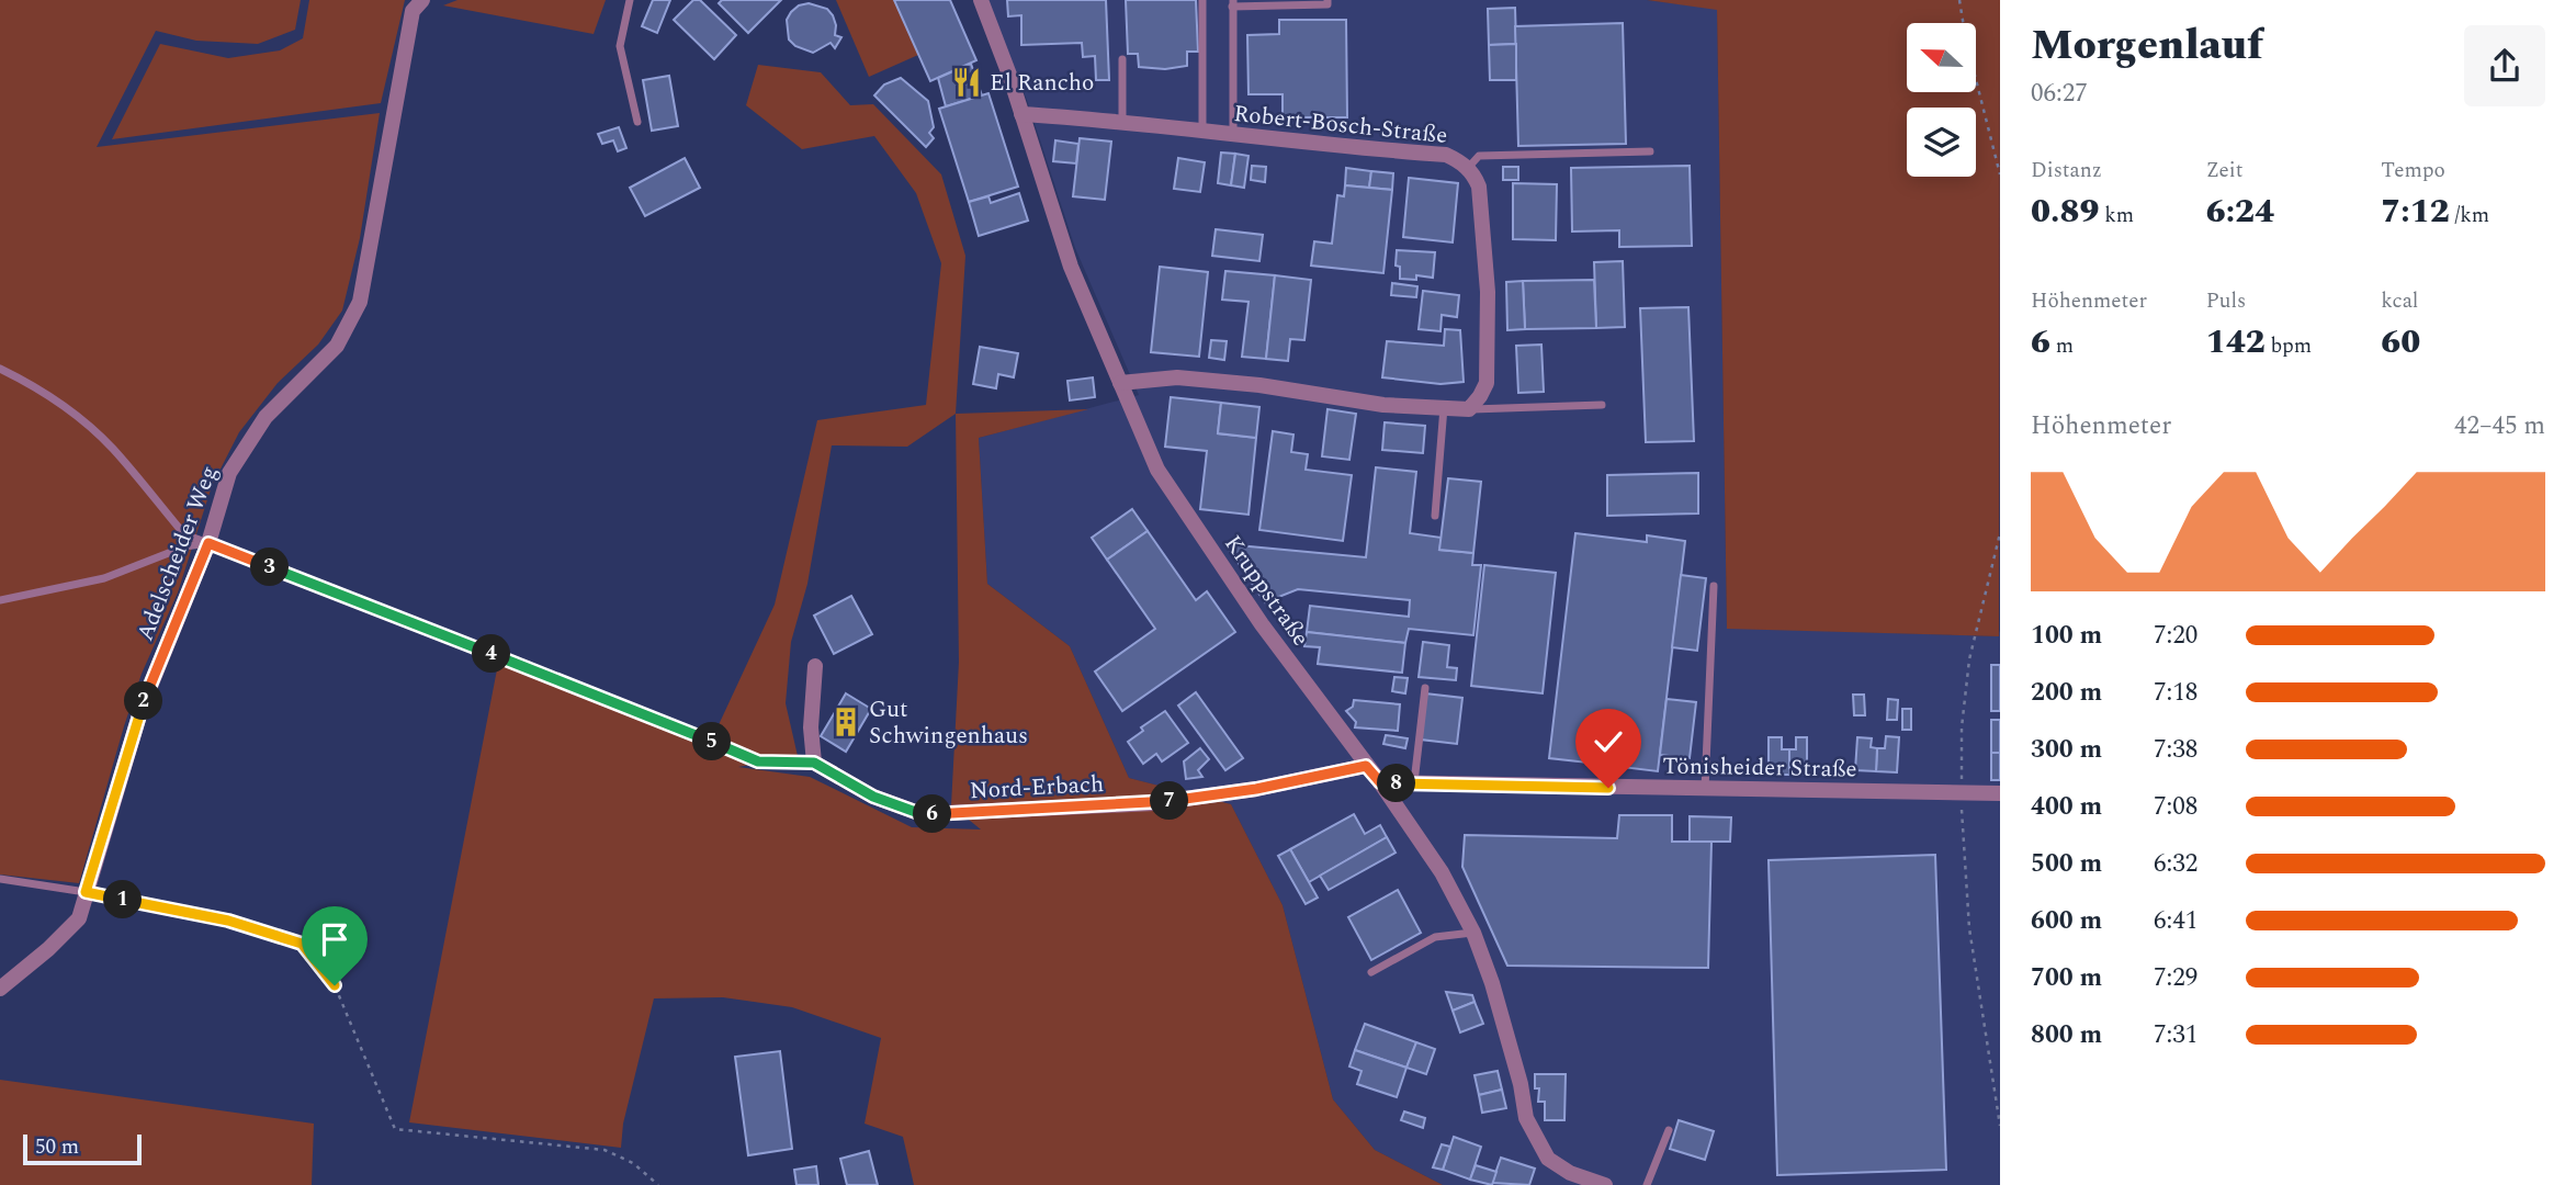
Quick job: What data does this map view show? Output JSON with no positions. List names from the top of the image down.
{
  "streets": {
    "street": [
      "Robert-Bosch-Straße",
      "Adelscheider Weg",
      "Kruppstraße",
      "Tönisheider Straße",
      "Nord-Erbach"
    ]
  },
  "crossings": [
    ["Robert-Bosch-Straße", "Kruppstraße"],
    ["Kruppstraße", "Tönisheider Straße"],
    ["Kruppstraße", "Nord-Erbach"]
  ],
  "places": {
    "restaurant": ["El Rancho"],
    "building": ["Gut Schwingenhaus"]
  },
  "scale_bar": "50 m",
  "north": "left",
  "page": {
    "heading": ["Morgenlauf", "06:27"],
    "stats": [
      ["Distanz", "0.89 km"],
      ["Zeit", "6:24"],
      ["Tempo", "7:12 /km"],
      ["Höhenmeter", "6 m"],
      ["Puls", "142 bpm"],
      ["kcal", "60"]
    ],
    "chart": ["Höhenmeter", "42–45 m"],
    "pins": [
      "3",
      "4",
      "2",
      "5",
      "8",
      "7",
      "6",
      "1"
    ],
    "list": [
      {
        "name": "100 m",
        "note": "7:20"
      },
      {
        "name": "200 m",
        "note": "7:18"
      },
      {
        "name": "300 m",
        "note": "7:38"
      },
      {
        "name": "400 m",
        "note": "7:08"
      },
      {
        "name": "500 m",
        "note": "6:32"
      },
      {
        "name": "600 m",
        "note": "6:41"
      },
      {
        "name": "700 m",
        "note": "7:29"
      },
      {
        "name": "800 m",
        "note": "7:31"
      }
    ],
    "scale": "50 m"
  }
}
